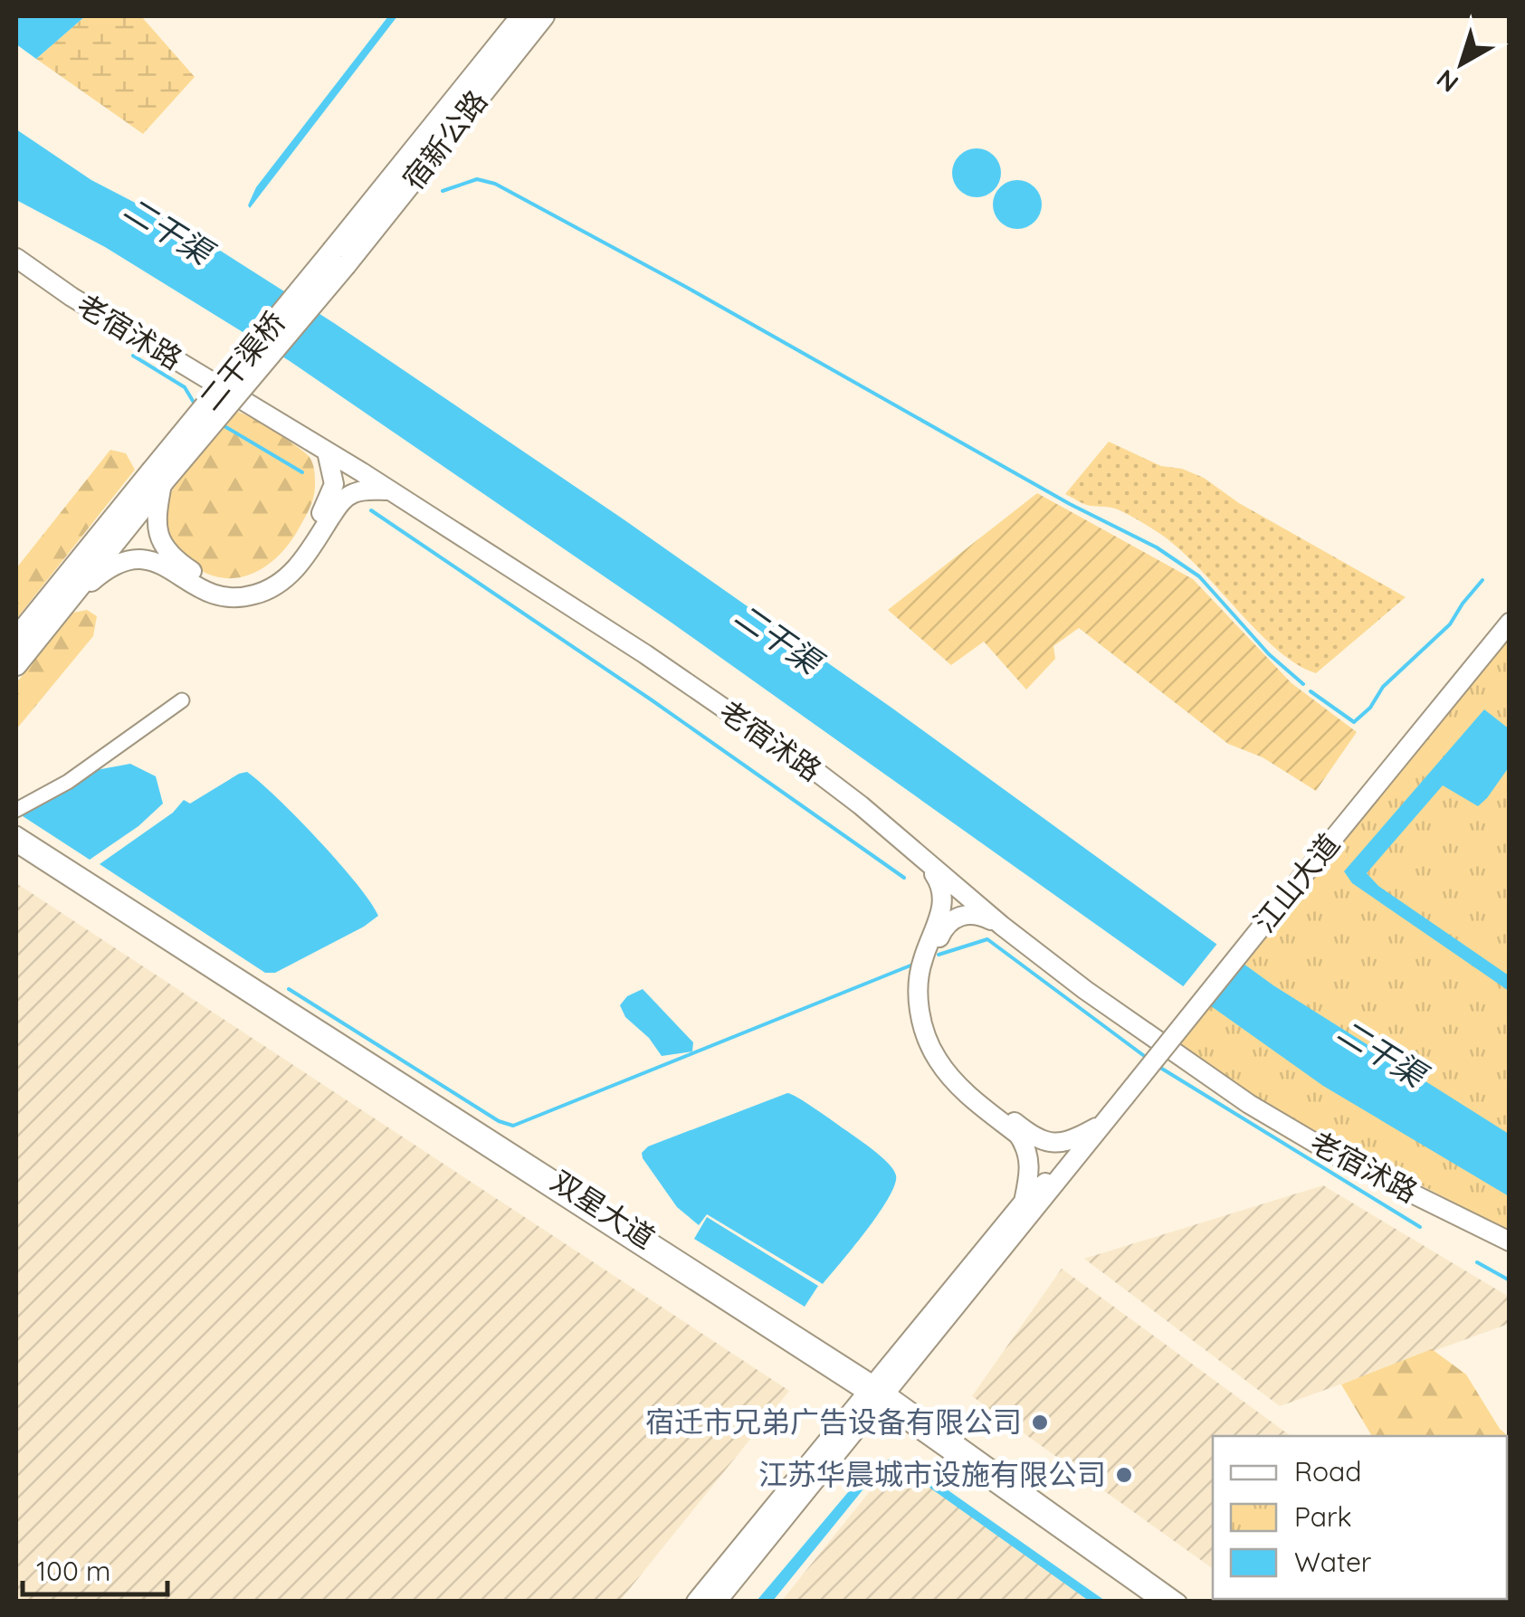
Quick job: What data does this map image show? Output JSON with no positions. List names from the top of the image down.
{
  "streets": {
    "highway": ["宿新公路", "二干渠桥"],
    "main road": ["老宿沭路", "江山大道"],
    "street": ["双星大道"]
  },
  "crossings": [
    ["宿新公路", "二干渠桥"],
    ["江山大道", "双星大道"]
  ],
  "water": ["二干渠"],
  "places": ["宿迁市兄弟广告设备有限公司", "江苏华晨城市设施有限公司"],
  "legend": ["Road", "Park", "Water"],
  "scale_bar": "100 m",
  "north": "bottom left"
}
